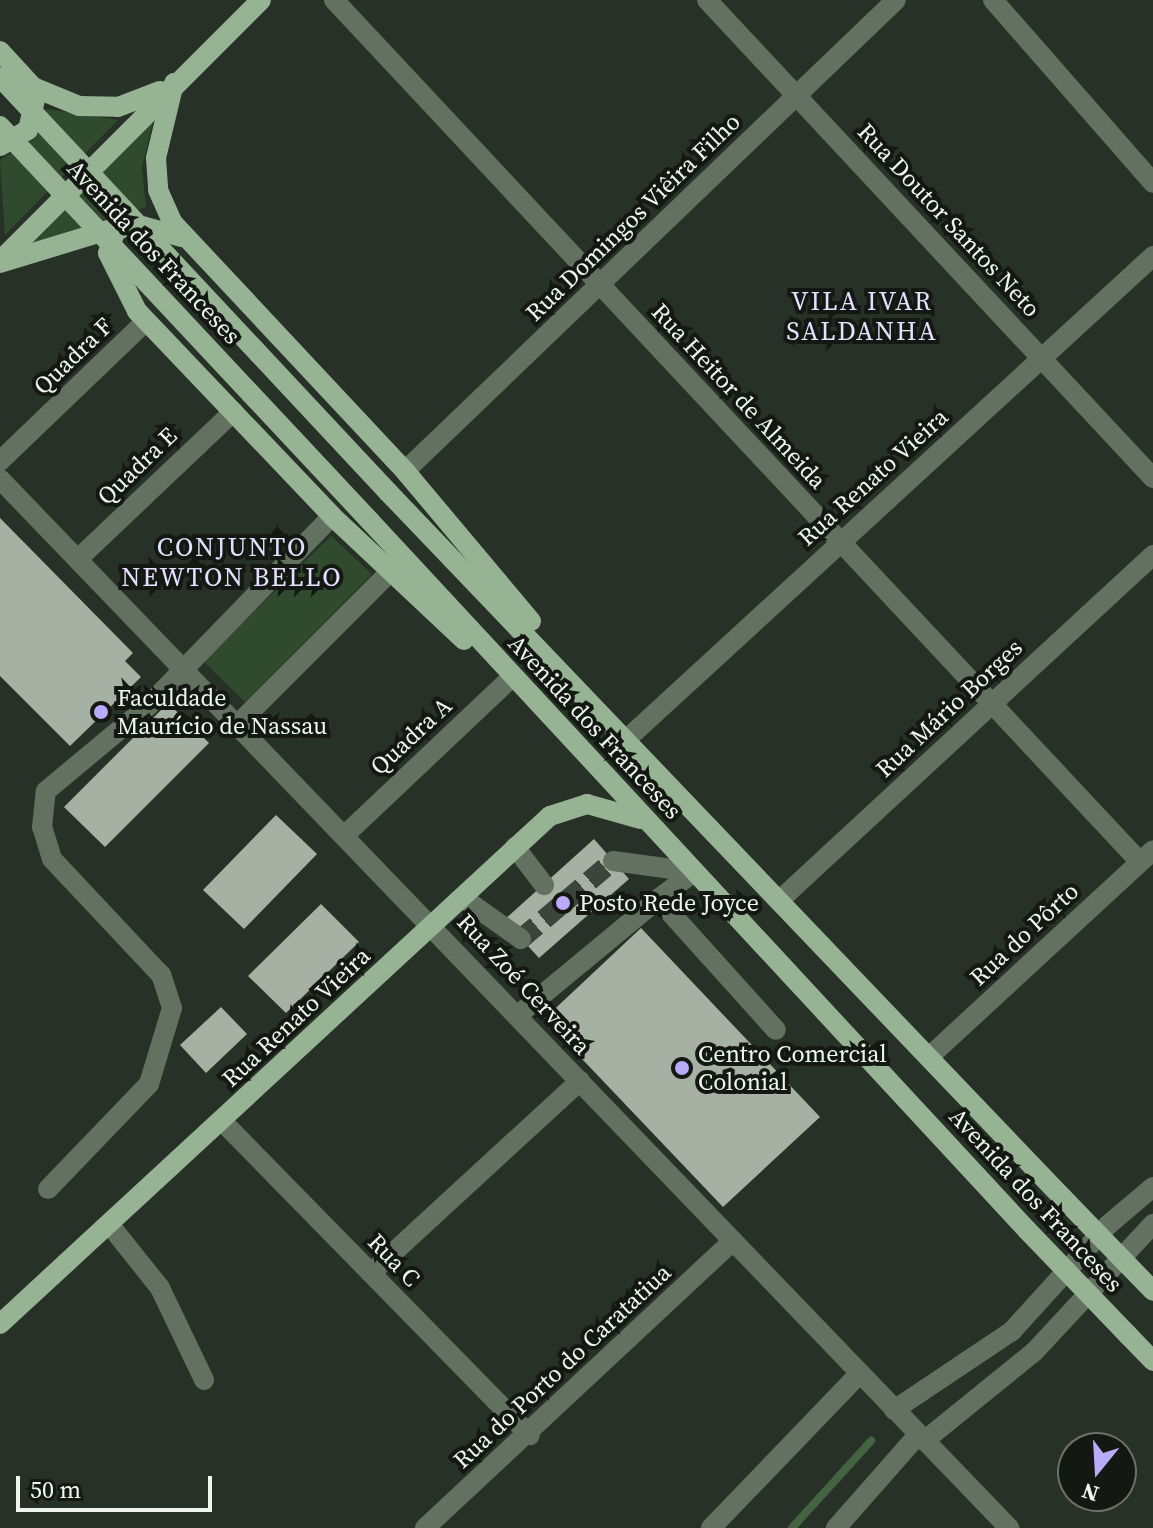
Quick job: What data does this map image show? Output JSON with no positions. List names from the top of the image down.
{
  "streets": {
    "main road": ["Avenida dos Franceses", "Rua Renato Vieira"],
    "street": [
      "Rua Domingos Viêira Filho",
      "Rua Doutor Santos Neto",
      "Quadra F",
      "Rua Heitor de Almeida",
      "Quadra E",
      "Rua Mário Borges",
      "Quadra A",
      "Rua do Pôrto",
      "Rua Zoé Cerveira",
      "Rua C",
      "Rua do Porto do Caratatiua"
    ]
  },
  "crossings": [
    ["Rua Domingos Viêira Filho", "Rua Doutor Santos Neto"],
    ["Rua Domingos Viêira Filho", "Rua Heitor de Almeida"],
    ["Rua Doutor Santos Neto", "Rua Renato Vieira"],
    ["Avenida dos Franceses", "Rua Renato Vieira"],
    ["Avenida dos Franceses", "Rua Mário Borges"],
    ["Avenida dos Franceses", "Quadra A"],
    ["Avenida dos Franceses", "Rua do Pôrto"],
    ["Rua Heitor de Almeida", "Rua Renato Vieira"],
    ["Rua Heitor de Almeida", "Rua Mário Borges"],
    ["Rua Heitor de Almeida", "Rua do Pôrto"],
    ["Quadra E", "Rua Zoé Cerveira"],
    ["Rua Renato Vieira", "Rua Zoé Cerveira"],
    ["Rua Renato Vieira", "Rua C"],
    ["Quadra A", "Rua Zoé Cerveira"],
    ["Rua Zoé Cerveira", "Rua do Porto do Caratatiua"],
    ["Rua C", "Rua do Porto do Caratatiua"]
  ],
  "districts": ["VILA IVAR SALDANHA", "CONJUNTO NEWTON BELLO"],
  "places": ["Faculdade Maurício de Nassau", "Posto Rede Joyce", "Centro Comercial Colonial"],
  "scale_bar": "50 m",
  "north": "bottom"
}
